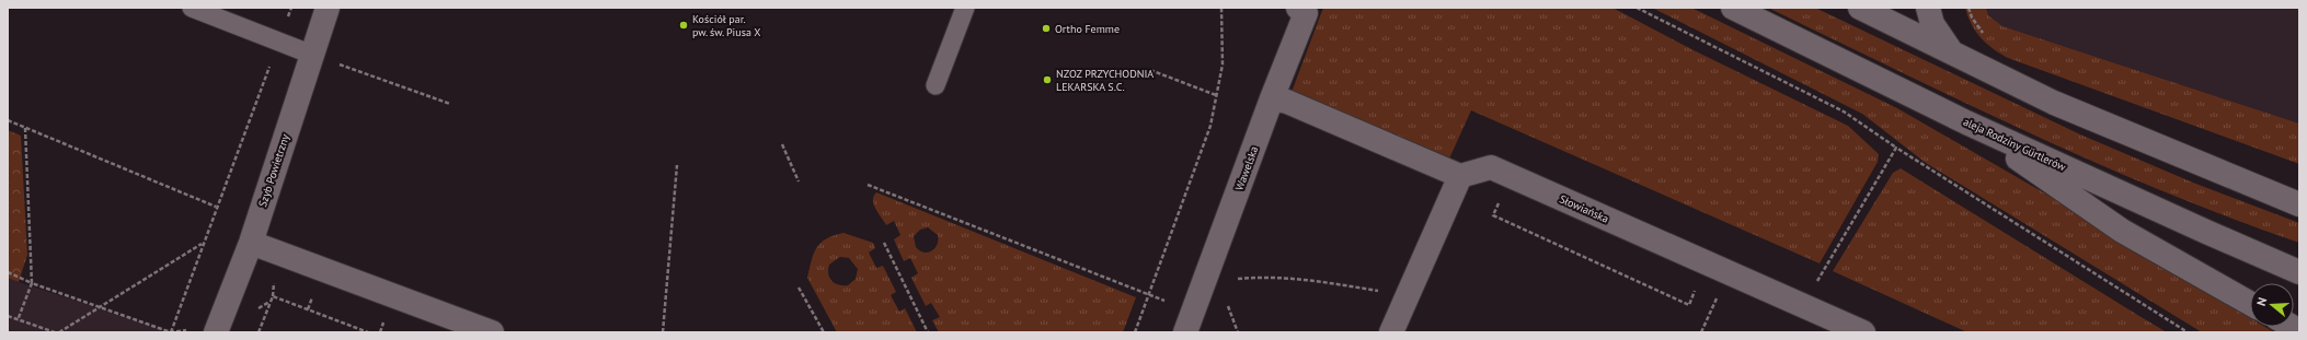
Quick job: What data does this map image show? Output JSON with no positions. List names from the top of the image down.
{
  "streets": {
    "street": [
      "aleja Rodziny Gürtlerów",
      "Wawelska",
      "Szyb Powietrzny",
      "Słowiańska"
    ]
  },
  "places": ["Kościół par. pw. św. Piusa X", "Ortho Femme", "NZOZ PRZYCHODNIA LEKARSKA S.C."],
  "north": "left"
}
